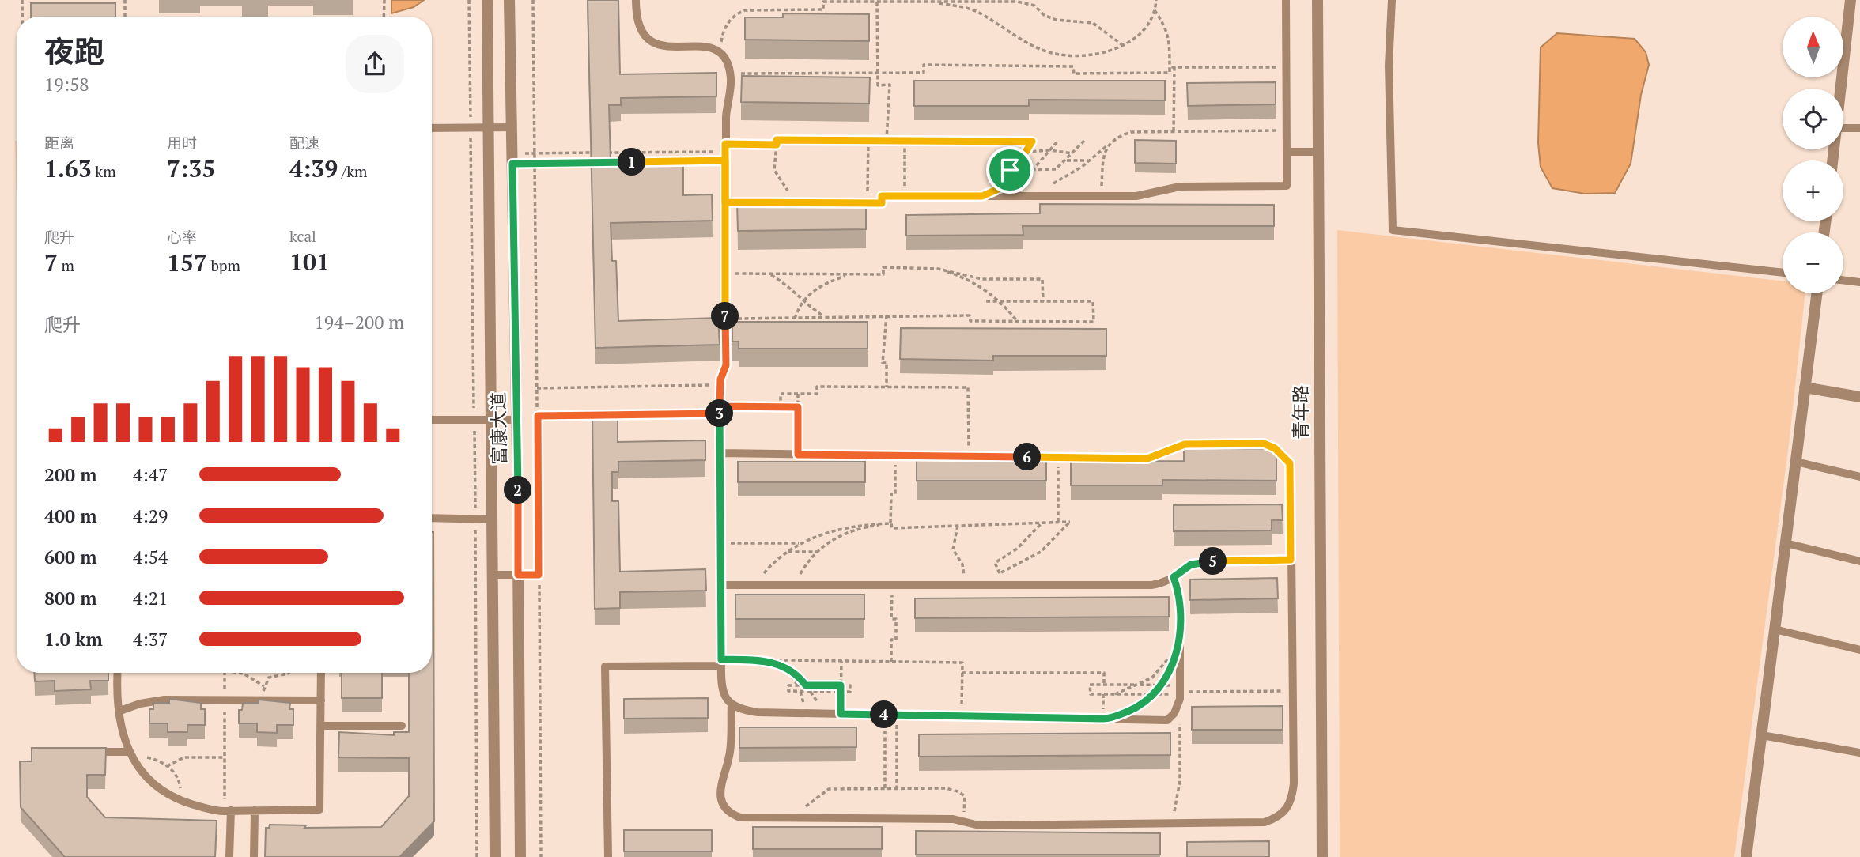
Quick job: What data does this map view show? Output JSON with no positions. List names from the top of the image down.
{
  "streets": {
    "street": ["青年路", "富康大道"]
  },
  "north": "top",
  "page": {
    "map_buttons": ["+", "−"],
    "heading": ["夜跑", "19:58"],
    "stats": [
      ["距离", "1.63 km"],
      ["用时", "7:35"],
      ["配速", "4:39 /km"],
      ["爬升", "7 m"],
      ["心率", "157 bpm"],
      ["kcal", "101"]
    ],
    "pins": [
      "1",
      "7",
      "3",
      "6",
      "2",
      "5",
      "4"
    ],
    "chart": ["爬升", "194–200 m"],
    "list": [
      {
        "name": "200 m",
        "note": "4:47"
      },
      {
        "name": "400 m",
        "note": "4:29"
      },
      {
        "name": "600 m",
        "note": "4:54"
      },
      {
        "name": "800 m",
        "note": "4:21"
      },
      {
        "name": "1.0 km",
        "note": "4:37"
      }
    ]
  }
}
